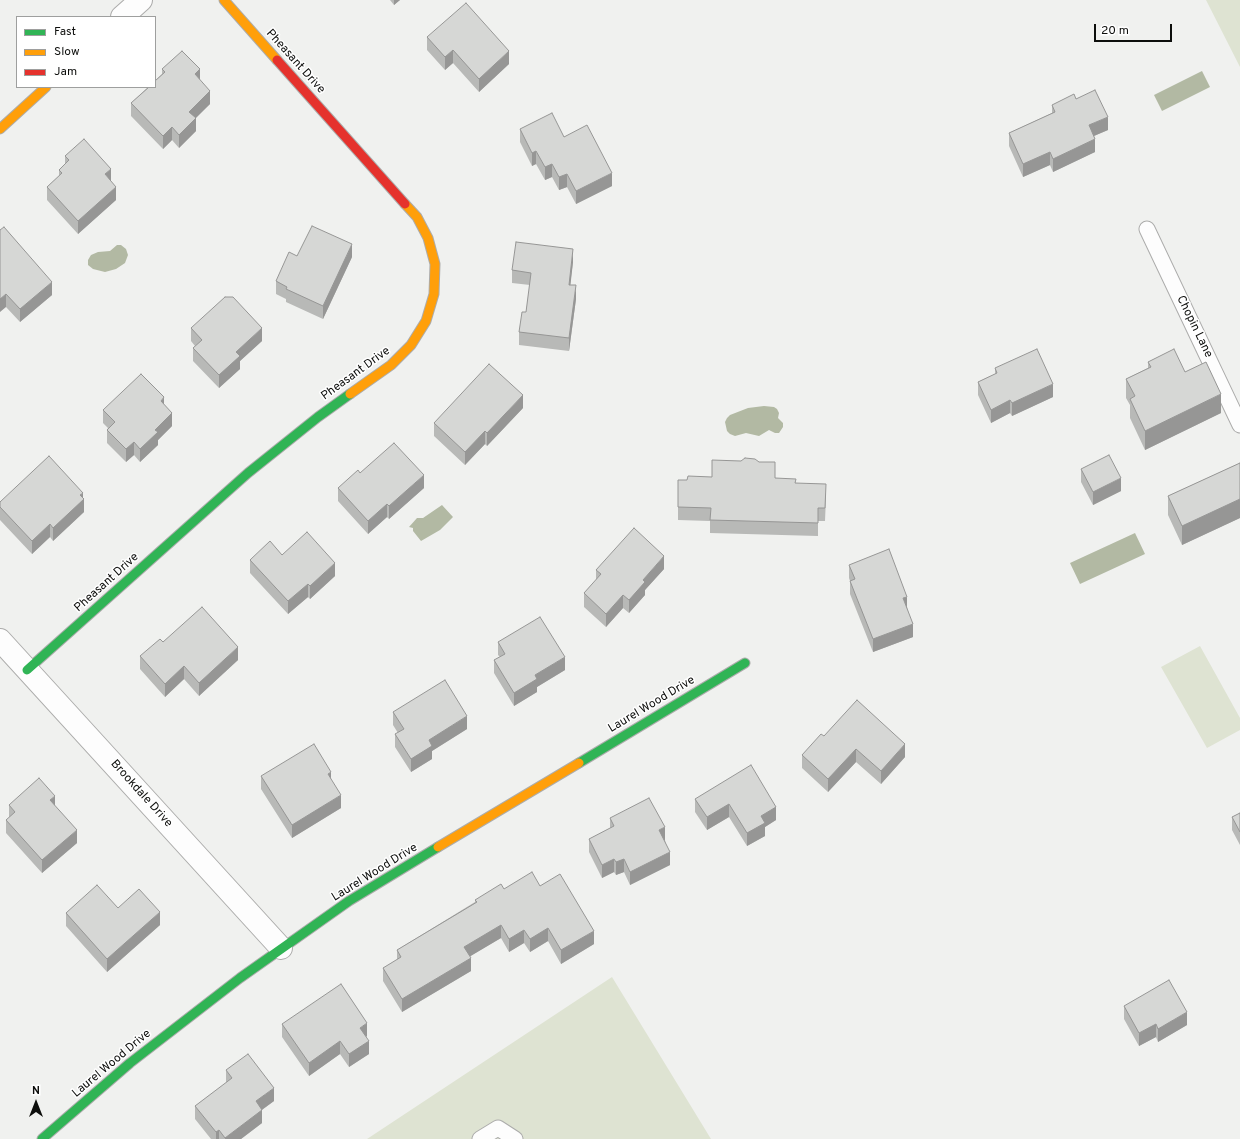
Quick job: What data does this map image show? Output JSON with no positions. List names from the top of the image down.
{
  "streets": {
    "street": ["Pheasant Drive", "Laurel Wood Drive", "Brookdale Drive"],
    "lane": ["Chopin Lane"]
  },
  "crossings": [
    ["Pheasant Drive", "Brookdale Drive"],
    ["Laurel Wood Drive", "Brookdale Drive"]
  ],
  "legend": ["Fast", "Slow", "Jam"],
  "scale_bar": "20 m",
  "north": "top"
}
